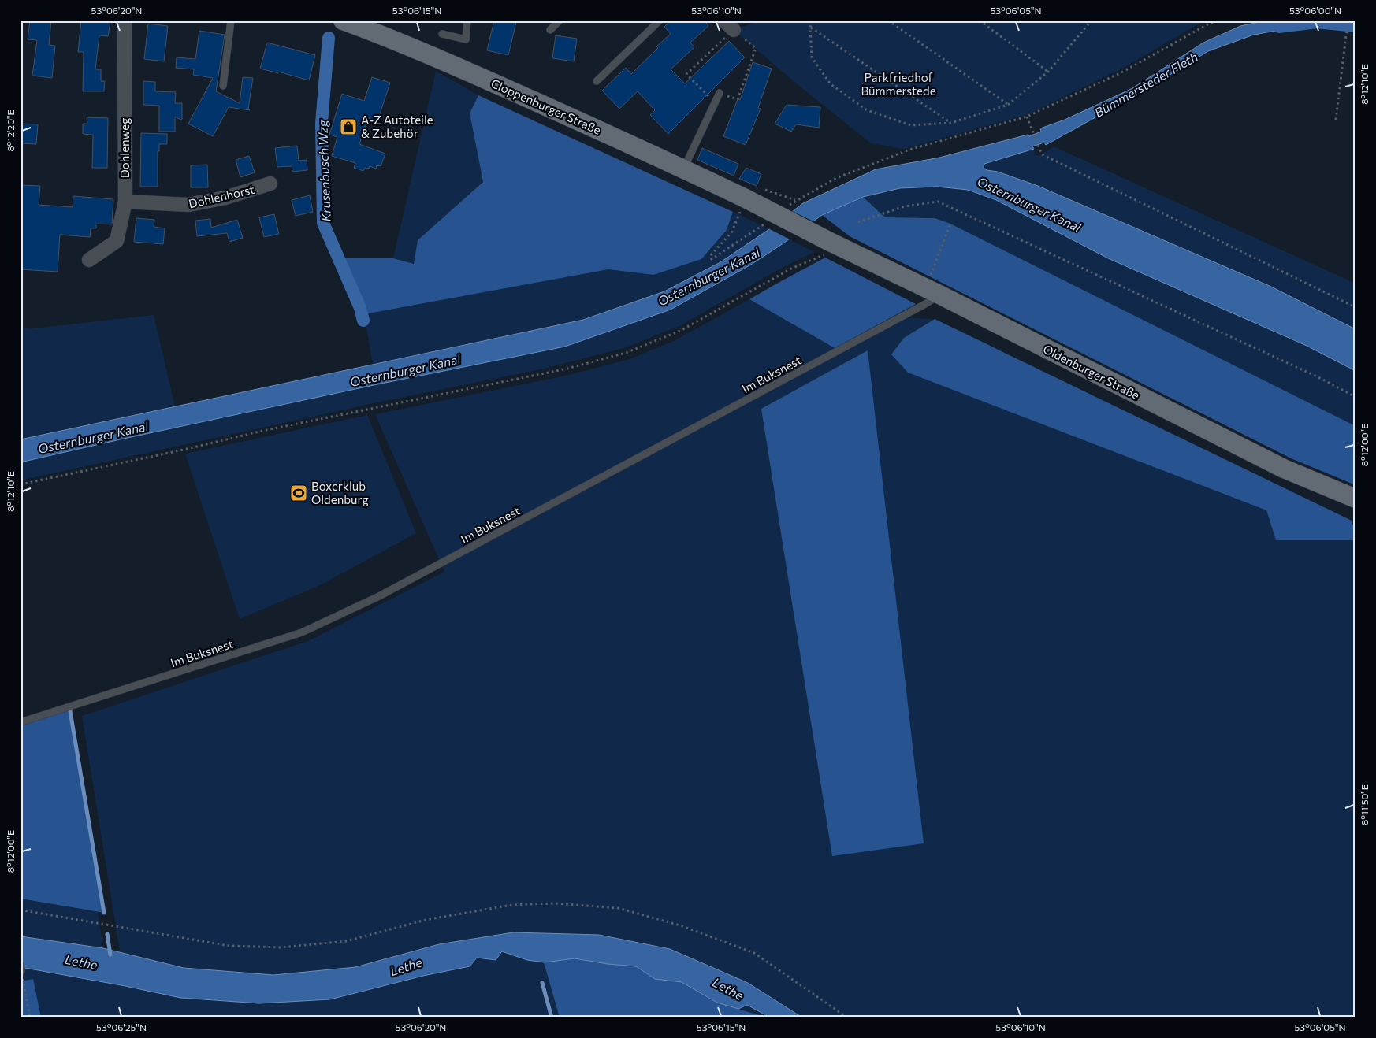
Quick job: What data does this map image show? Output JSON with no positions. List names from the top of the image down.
{
  "streets": {
    "main road": ["Cloppenburger Straße", "Oldenburger Straße"],
    "street": ["Dohlenweg", "Dohlenhorst"],
    "lane": ["Im Buksnest"]
  },
  "crossings": [
    ["Cloppenburger Straße", "Oldenburger Straße"],
    ["Dohlenweg", "Dohlenhorst"],
    ["Oldenburger Straße", "Im Buksnest"]
  ],
  "water": [
    "Bümmersteder Fleth",
    "Krusenbusch Wzg",
    "Osternburger Kanal",
    "Lethe"
  ],
  "parks": ["Parkfriedhof Bümmerstede"],
  "places": {
    "shop": ["A-Z Autoteile & Zubehör"],
    "sports": ["Boxerklub Oldenburg"]
  },
  "coordinates": [
    "53°06'20\"N",
    "53°06'15\"N",
    "53°06'10\"N",
    "53°06'05\"N",
    "53°06'00\"N",
    "8°12'10\"E",
    "8°12'20\"E",
    "8°12'00\"E",
    "8°11'50\"E",
    "53°06'25\"N"
  ]
}
